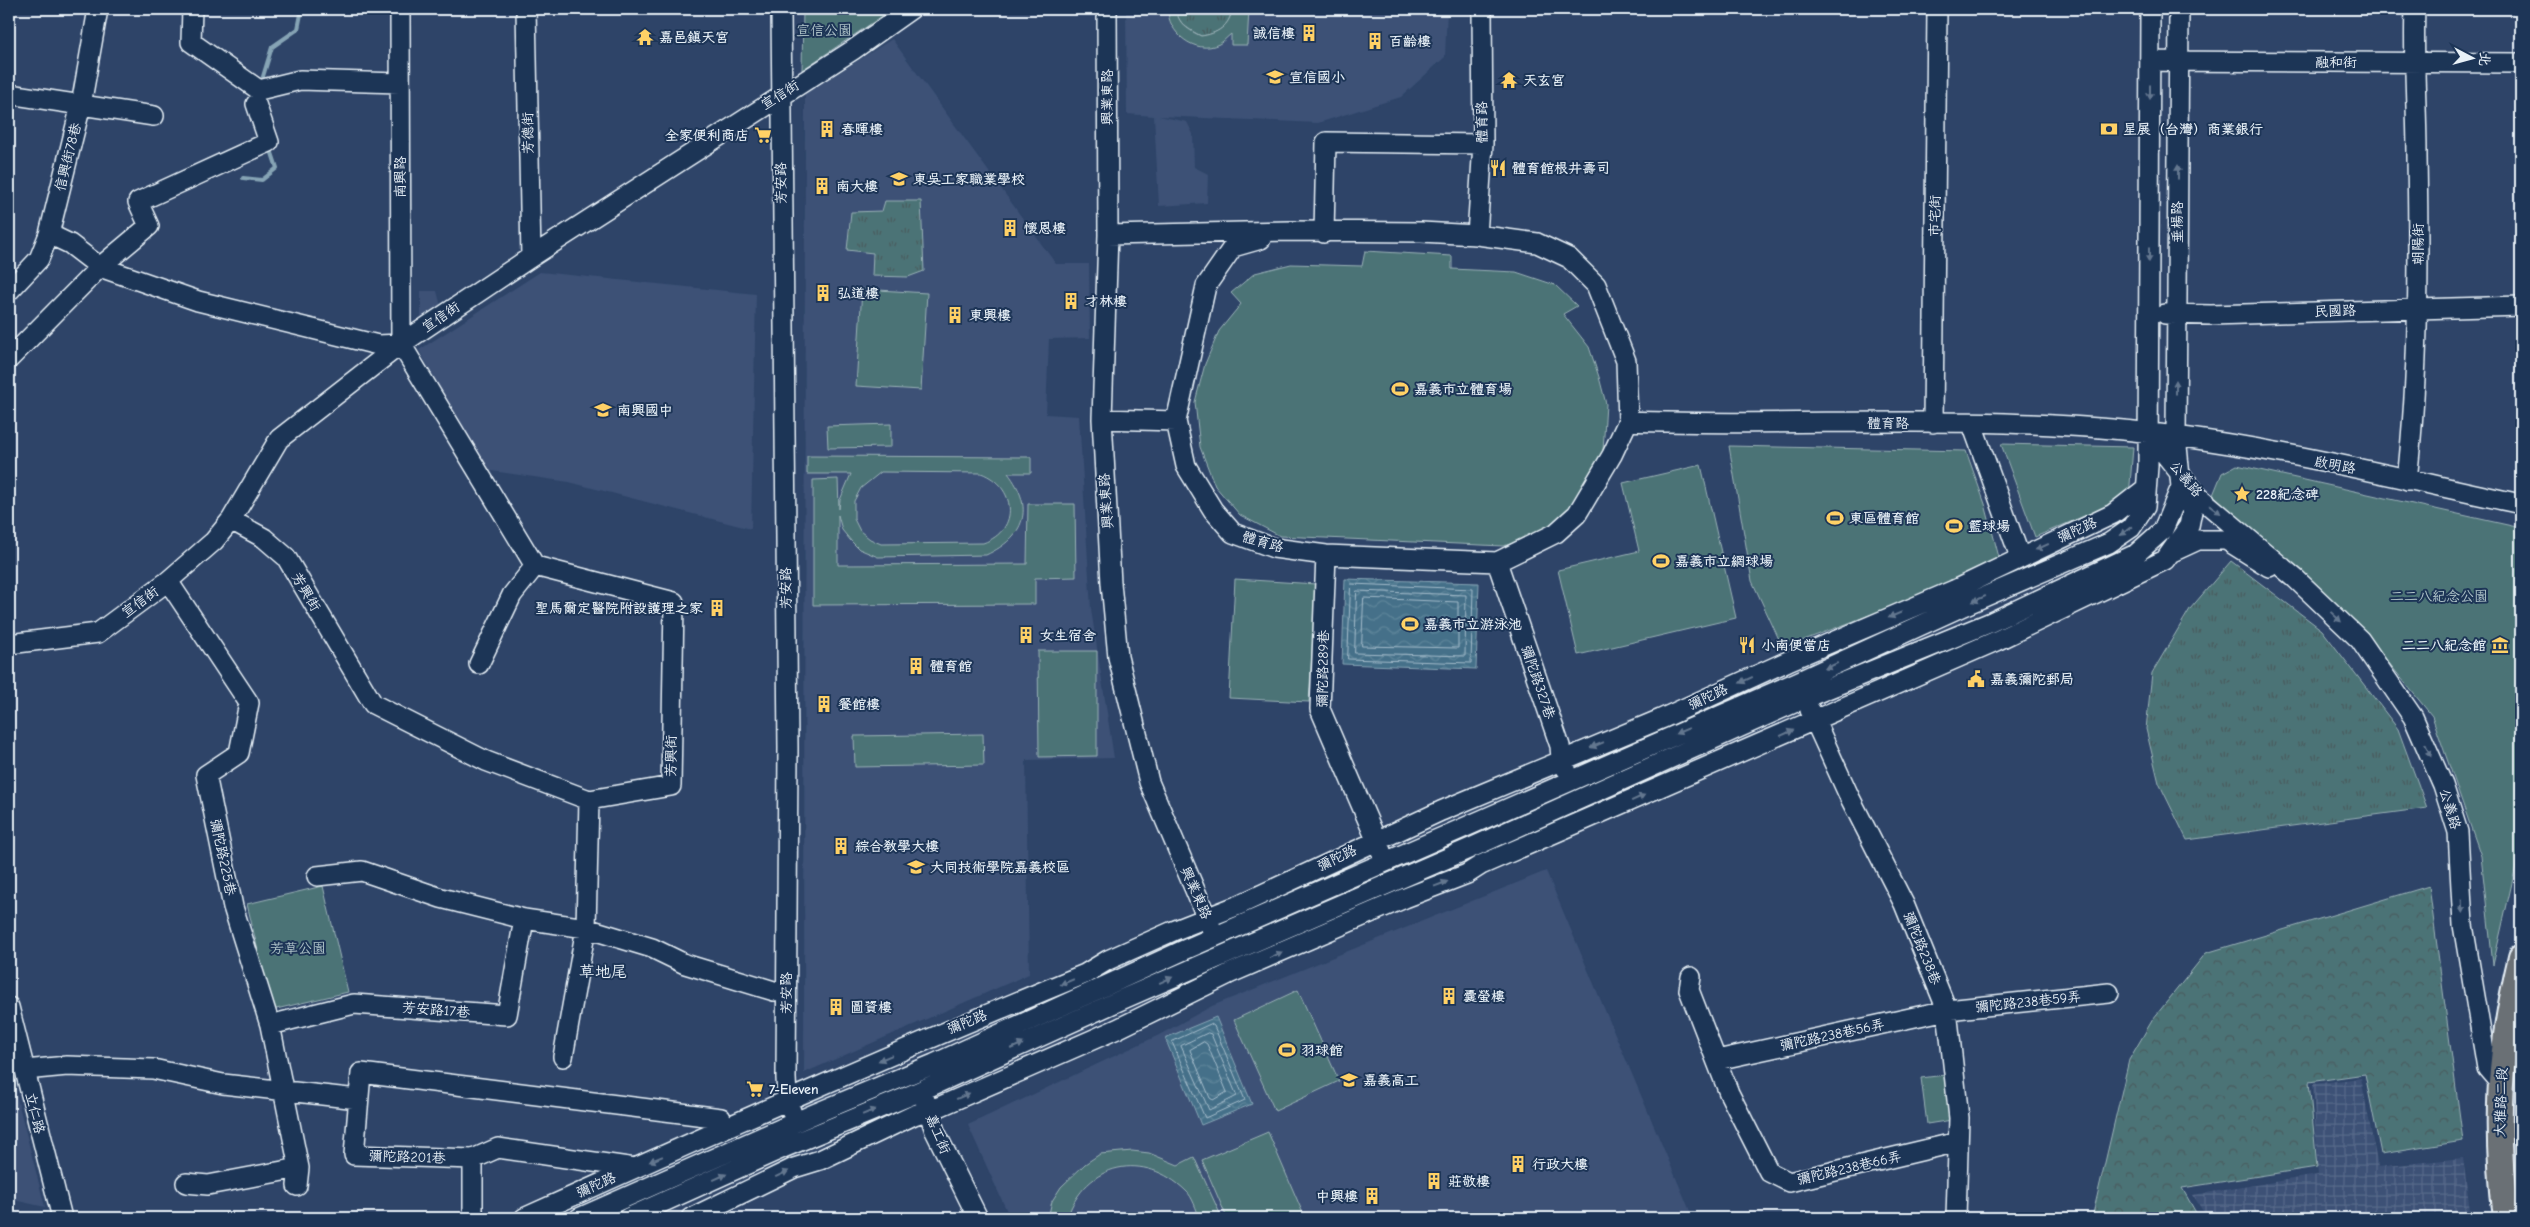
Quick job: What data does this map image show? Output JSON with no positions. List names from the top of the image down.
{
  "streets": {
    "main road": ["大雅路二段"],
    "street": [
      "融和街",
      "宣信街",
      "興業東路",
      "體育路",
      "芳德街",
      "信興街78巷",
      "南興路",
      "芳安路",
      "市宅街",
      "垂楊路",
      "朝陽街",
      "民國路",
      "啟明路",
      "公義路",
      "彌陀路",
      "芳興街",
      "彌陀路289巷",
      "彌陀路327巷",
      "彌陀路225巷",
      "彌陀路238巷",
      "彌陀路238巷59弄",
      "芳安路17巷",
      "彌陀路238巷56弄",
      "立仁路",
      "嘉工街",
      "彌陀路201巷",
      "彌陀路238巷66弄"
    ]
  },
  "crossings": [
    ["融和街", "垂楊路"],
    ["融和街", "朝陽街"],
    ["宣信街", "芳德街"],
    ["宣信街", "南興路"],
    ["宣信街", "芳安路"],
    ["宣信街", "芳興街"],
    ["宣信街", "彌陀路225巷"],
    ["興業東路", "體育路"],
    ["興業東路", "彌陀路"],
    ["體育路", "市宅街"],
    ["體育路", "垂楊路"],
    ["體育路", "啟明路"],
    ["體育路", "公義路"],
    ["體育路", "彌陀路"],
    ["體育路", "彌陀路289巷"],
    ["體育路", "彌陀路327巷"],
    ["芳安路", "彌陀路"],
    ["垂楊路", "民國路"],
    ["垂楊路", "啟明路"],
    ["垂楊路", "公義路"],
    ["垂楊路", "彌陀路"],
    ["朝陽街", "民國路"],
    ["朝陽街", "啟明路"],
    ["啟明路", "公義路"],
    ["啟明路", "彌陀路"],
    ["公義路", "彌陀路"],
    ["公義路", "大雅路二段"],
    ["彌陀路", "彌陀路289巷"],
    ["彌陀路", "彌陀路327巷"],
    ["彌陀路", "彌陀路238巷"],
    ["彌陀路", "嘉工街"],
    ["彌陀路225巷", "芳安路17巷"],
    ["彌陀路238巷", "彌陀路238巷59弄"],
    ["彌陀路238巷", "彌陀路238巷56弄"],
    ["彌陀路238巷", "彌陀路238巷66弄"],
    ["彌陀路238巷59弄", "彌陀路238巷56弄"],
    ["彌陀路238巷56弄", "彌陀路238巷66弄"]
  ],
  "one_way": ["公義路"],
  "districts": ["草地尾"],
  "parks": ["宣信公園", "二二八紀念公園", "芳草公園"],
  "places": {
    "building": [
      "誠信樓",
      "百齡樓",
      "春暉樓",
      "南大樓",
      "懷恩樓",
      "弘道樓",
      "才林樓",
      "東興樓",
      "聖馬爾定醫院附設護理之家",
      "女生宿舍",
      "體育館",
      "餐館樓",
      "綜合教學大樓",
      "囊螢樓",
      "圖資樓",
      "行政大樓",
      "莊敬樓",
      "中興樓"
    ],
    "temple": ["嘉邑鎮天宮", "天玄宮"],
    "school or university": [
      "宣信國小",
      "東吳工家職業學校",
      "南興國中",
      "大同技術學院嘉義校區",
      "嘉義高工"
    ],
    "bank": ["星展（台灣）商業銀行"],
    "supermarket": ["全家便利商店", "7-Eleven"],
    "restaurant": ["體育館根井壽司", "小南便當店"],
    "sports": [
      "嘉義市立體育場",
      "東區體育館",
      "籃球場",
      "嘉義市立網球場",
      "嘉義市立游泳池",
      "羽球館"
    ],
    "place": ["228紀念碑"],
    "museum": ["二二八紀念館"],
    "public building": ["嘉義彌陀郵局"]
  },
  "north": "right"
}
